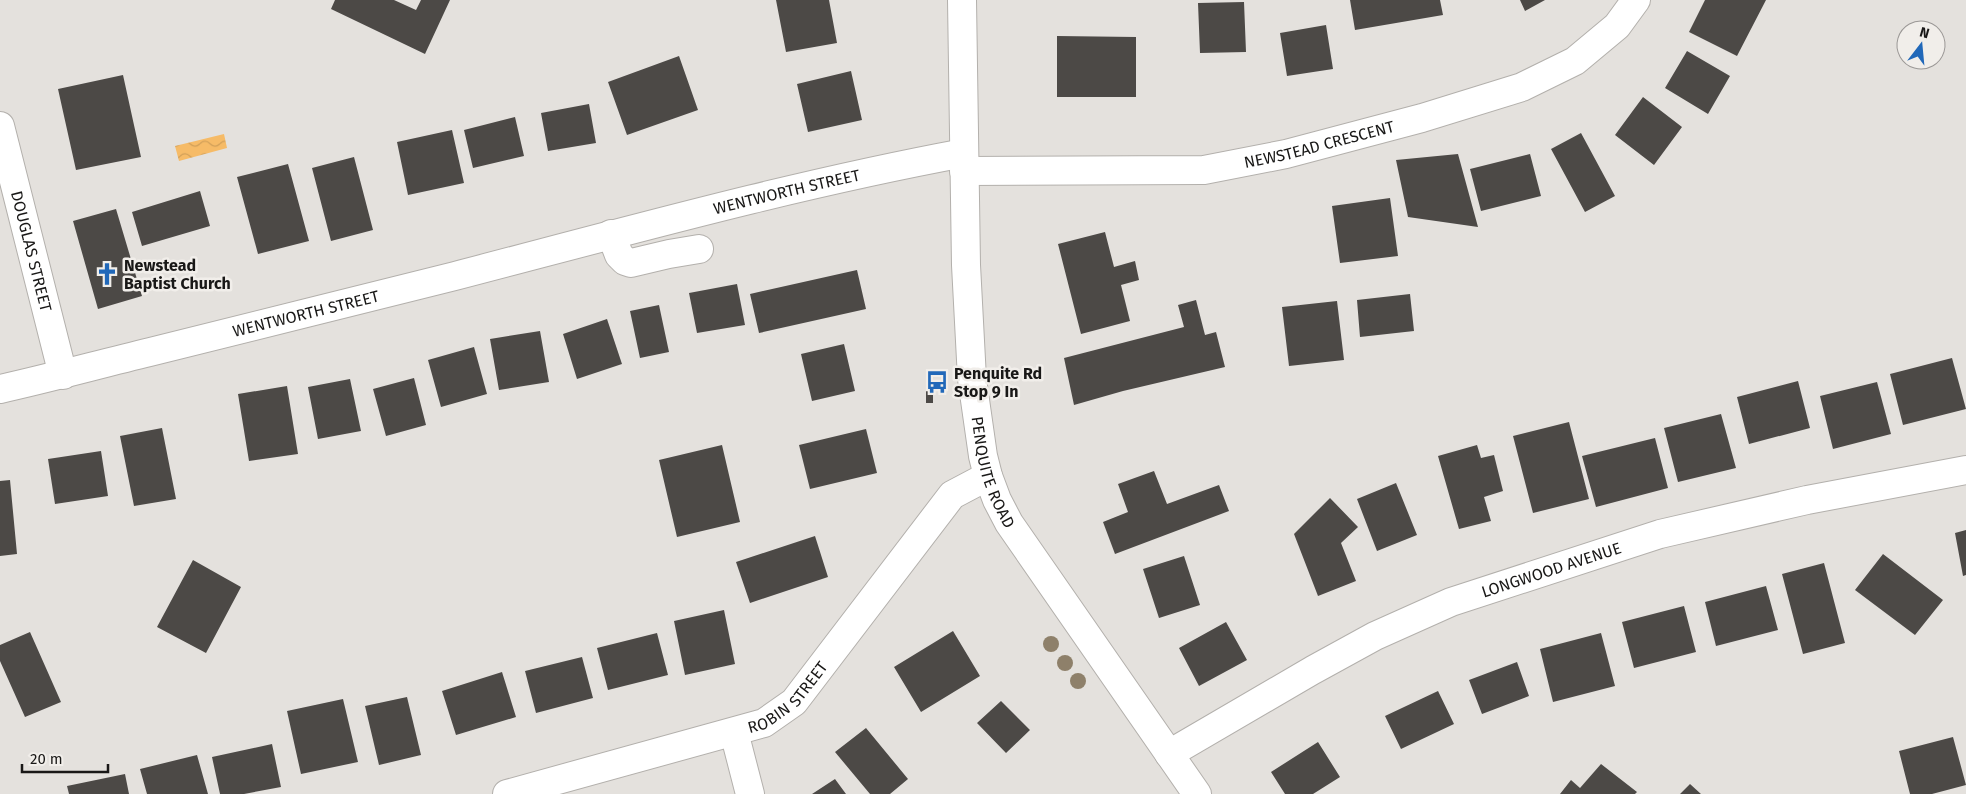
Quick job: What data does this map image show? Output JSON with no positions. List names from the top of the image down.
{
  "streets": {
    "street": [
      "NEWSTEAD CRESCENT",
      "WENTWORTH STREET",
      "DOUGLAS STREET",
      "PENQUITE ROAD",
      "LONGWOOD AVENUE",
      "ROBIN STREET"
    ]
  },
  "crossings": [
    ["NEWSTEAD CRESCENT", "WENTWORTH STREET"],
    ["NEWSTEAD CRESCENT", "PENQUITE ROAD"],
    ["WENTWORTH STREET", "DOUGLAS STREET"],
    ["WENTWORTH STREET", "PENQUITE ROAD"],
    ["PENQUITE ROAD", "LONGWOOD AVENUE"],
    ["PENQUITE ROAD", "ROBIN STREET"]
  ],
  "places": {
    "church": ["Newstead Baptist Church"],
    "bus stop": ["Penquite Rd Stop 9 In"]
  },
  "scale_bar": "20 m",
  "north": "top"
}
